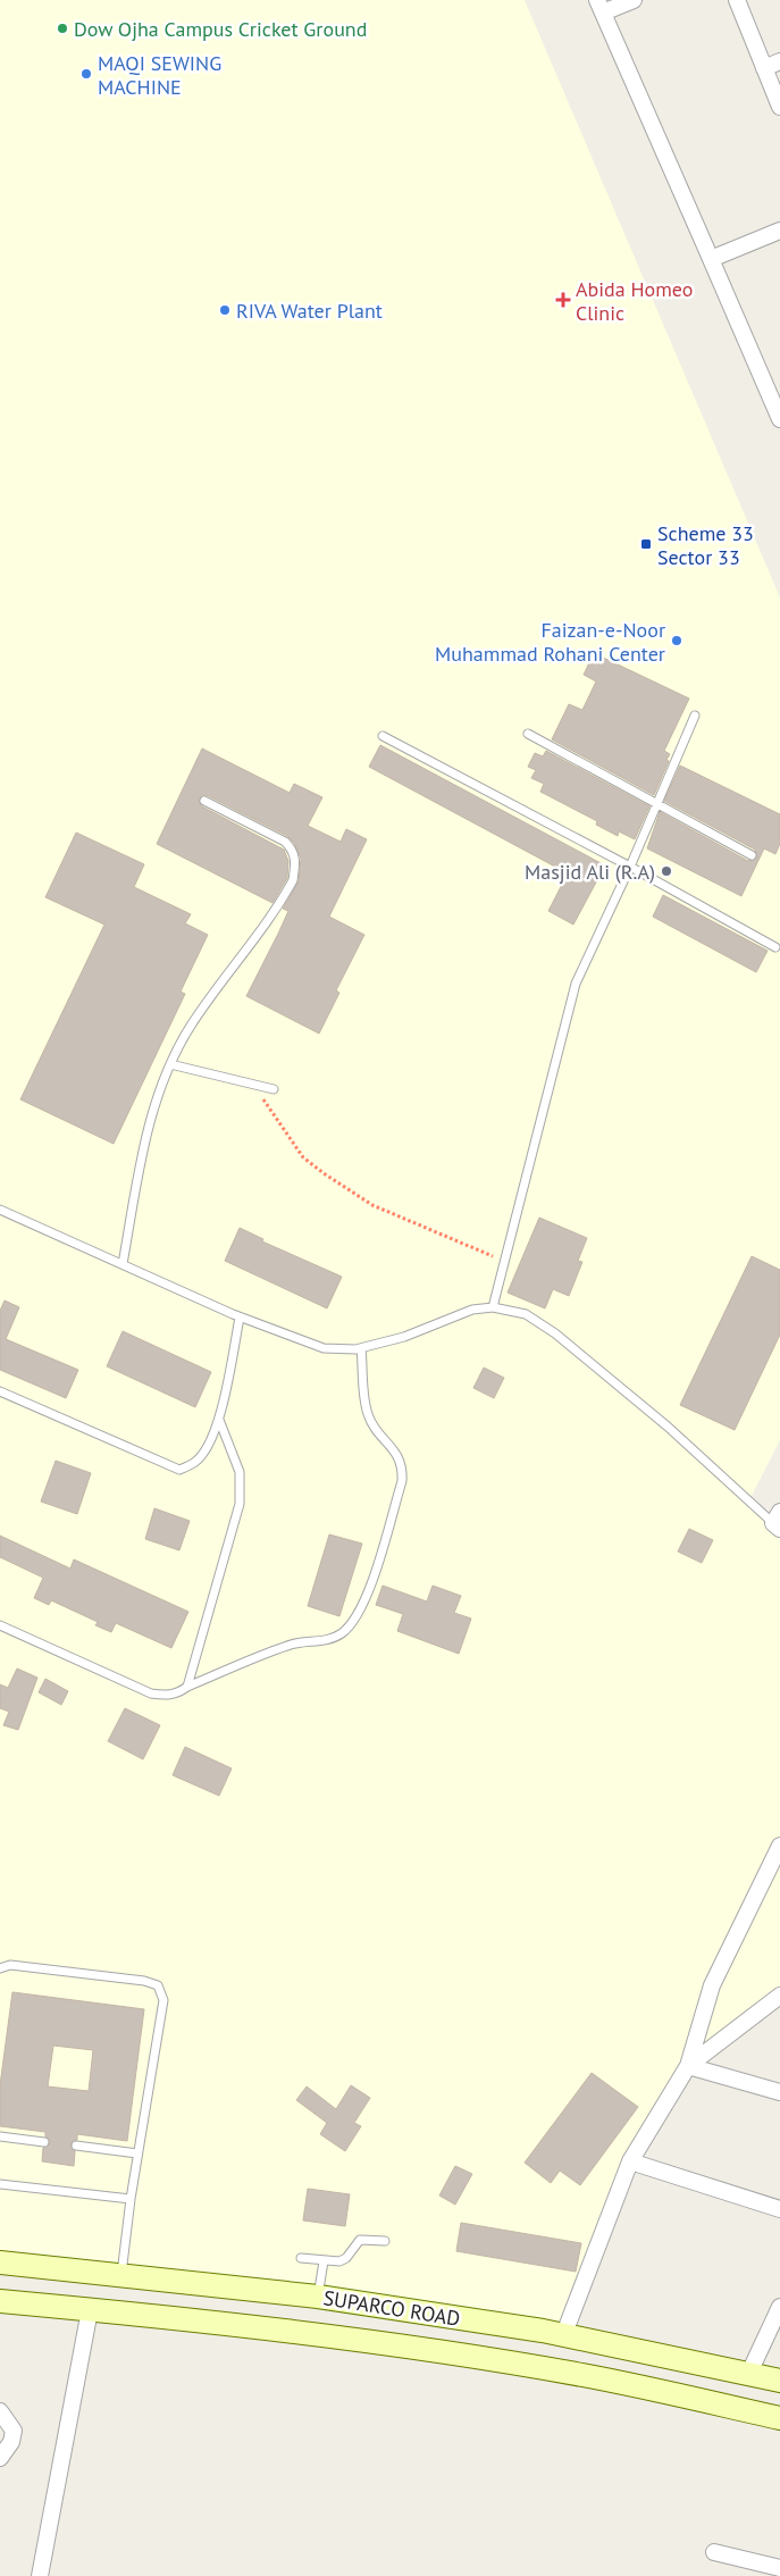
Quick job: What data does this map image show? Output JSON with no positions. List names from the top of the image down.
{
  "streets": {
    "main road": ["SUPARCO ROAD"]
  },
  "places": {
    "other": [
      "Dow Ojha Campus Cricket Ground",
      "MAQI SEWING MACHINE",
      "RIVA Water Plant",
      "Faizan-e-Noor Muhammad Rohani Center",
      "Masjid Ali (R.A)"
    ],
    "health": ["Abida Homeo Clinic"],
    "transit": ["Scheme 33 Sector 33"]
  }
}
